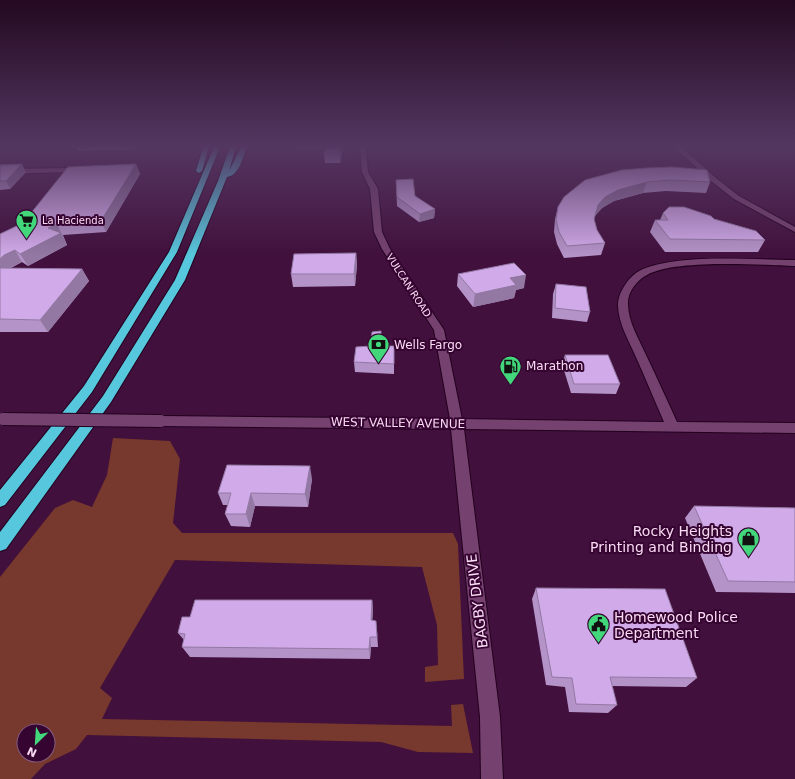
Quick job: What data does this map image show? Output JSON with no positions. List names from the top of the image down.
{
  "streets": {
    "street": ["VULCAN ROAD", "WEST VALLEY AVENUE", "BAGBY DRIVE"]
  },
  "crossings": [
    ["VULCAN ROAD", "WEST VALLEY AVENUE"],
    ["VULCAN ROAD", "BAGBY DRIVE"],
    ["WEST VALLEY AVENUE", "BAGBY DRIVE"]
  ],
  "places": {
    "supermarket": ["La Hacienda"],
    "bank": ["Wells Fargo"],
    "fuel station": ["Marathon"],
    "shop": ["Rocky Heights Printing and Binding"],
    "public building": ["Homewood Police Department"]
  },
  "north": "bottom left"
}
